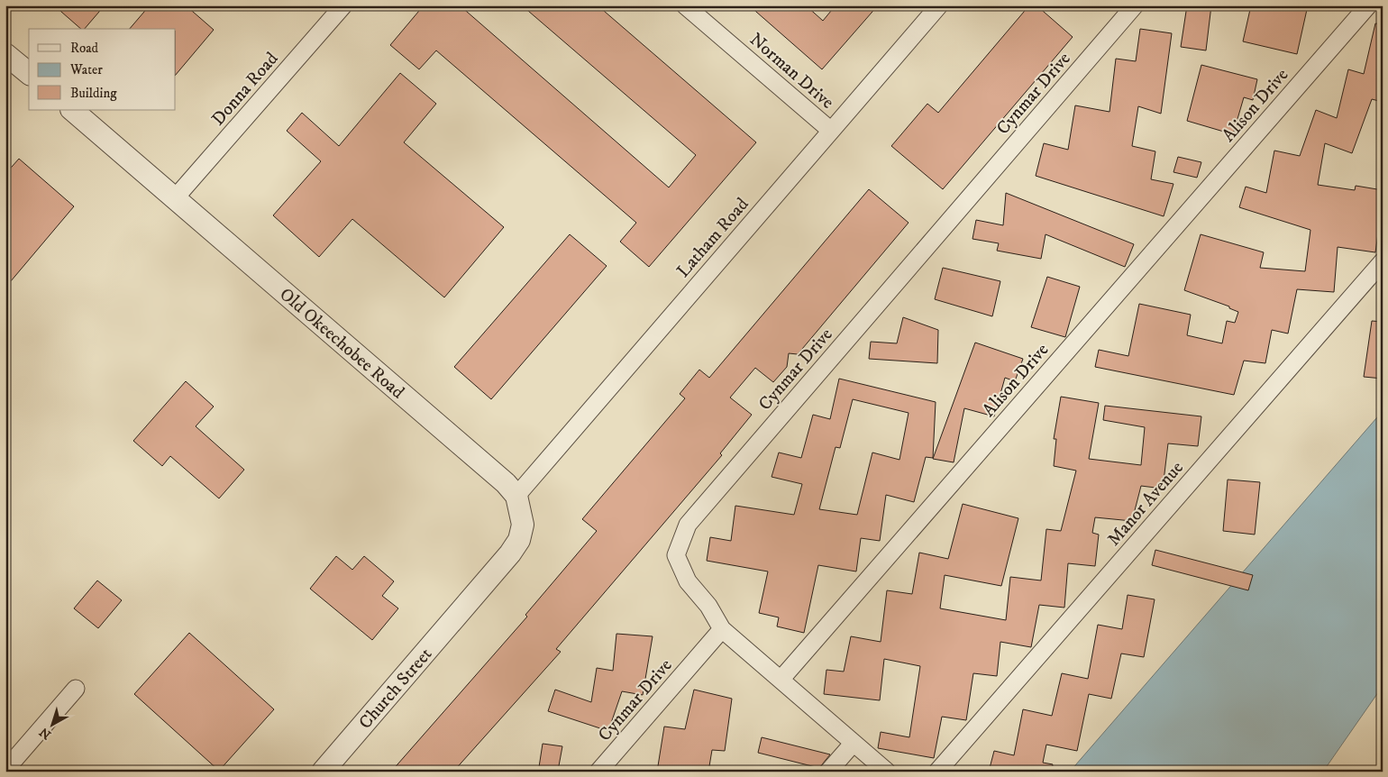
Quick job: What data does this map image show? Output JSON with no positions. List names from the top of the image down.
{
  "streets": {
    "street": [
      "Norman Drive",
      "Donna Road",
      "Cynmar Drive",
      "Alison Drive",
      "Latham Road",
      "Old Okeechobee Road",
      "Manor Avenue",
      "Church Street"
    ]
  },
  "crossings": [
    ["Norman Drive", "Latham Road"],
    ["Donna Road", "Old Okeechobee Road"],
    ["Latham Road", "Old Okeechobee Road"],
    ["Latham Road", "Church Street"],
    ["Old Okeechobee Road", "Church Street"]
  ],
  "legend": ["Road", "Water", "Building"],
  "north": "bottom left"
}
